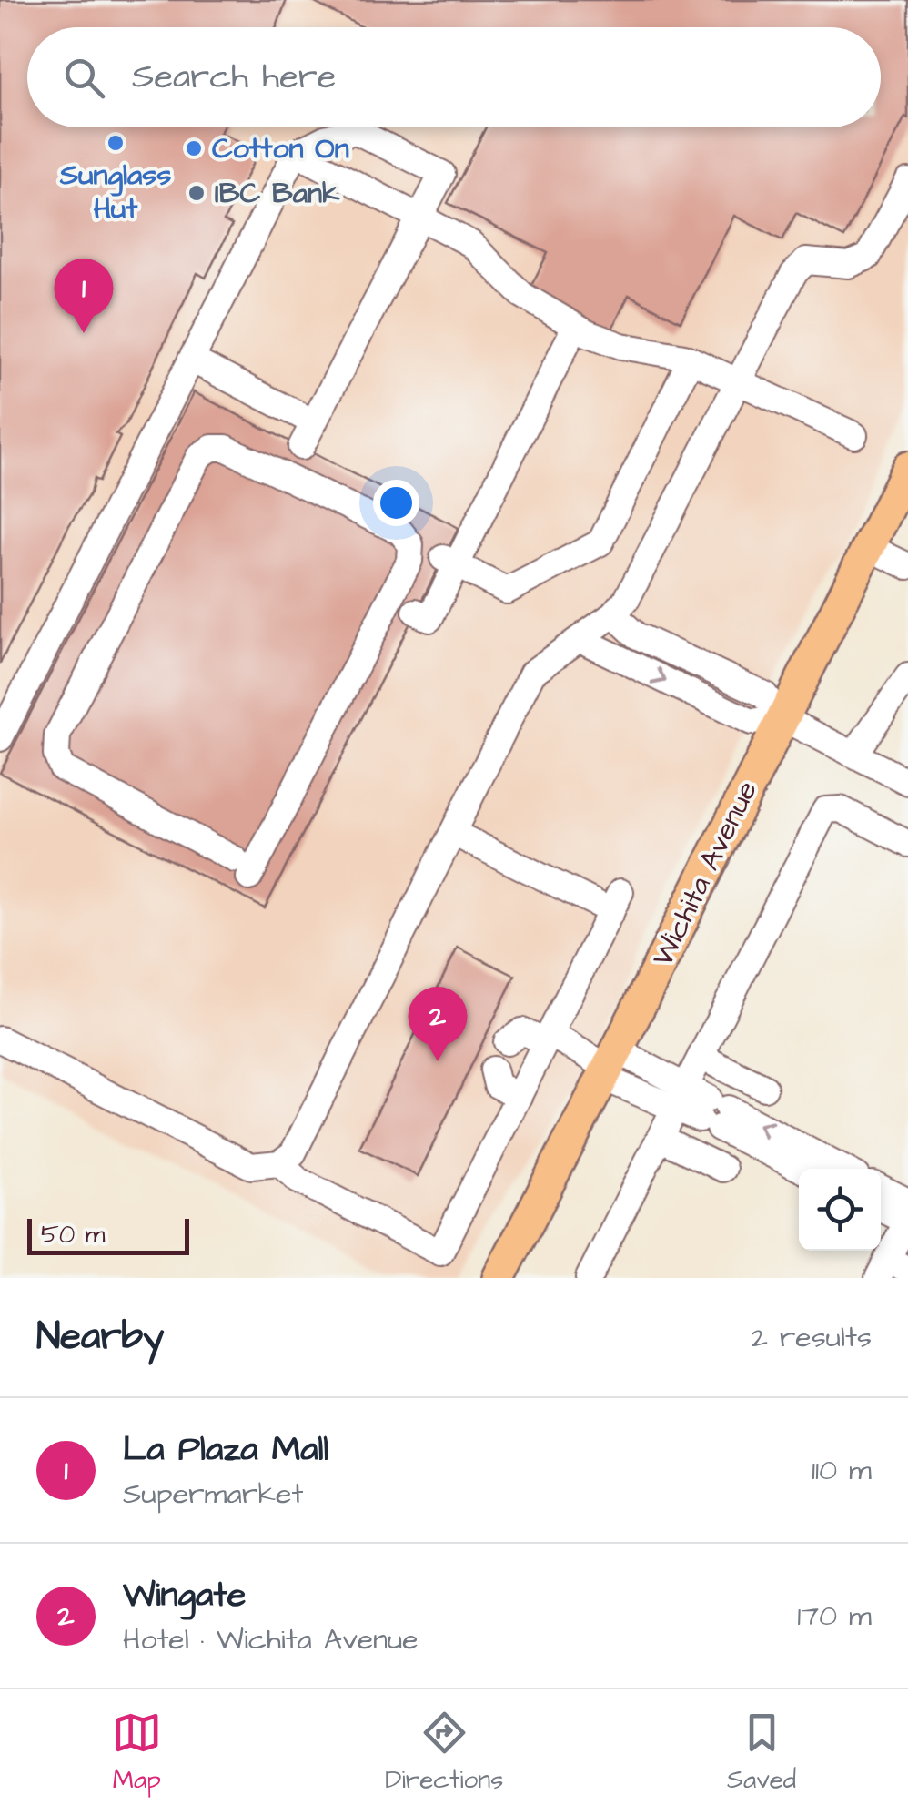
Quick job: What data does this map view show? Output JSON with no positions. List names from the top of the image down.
{
  "streets": {
    "main road": ["Wichita Avenue"]
  },
  "places": ["Sunglass Hut", "Cotton On", "IBC Bank"],
  "scale_bar": "50 m",
  "page": {
    "search": "Search here",
    "pins": ["1", "2"],
    "scale": "50 m",
    "heading": ["Nearby", "2 results"],
    "list": [
      {
        "mark": "1",
        "name": "La Plaza Mall",
        "note": "Supermarket",
        "value": "110 m"
      },
      {
        "mark": "2",
        "name": "Wingate",
        "note": "Hotel · Wichita Avenue",
        "value": "170 m"
      }
    ],
    "nav": ["Map", "Directions", "Saved"]
  }
}
